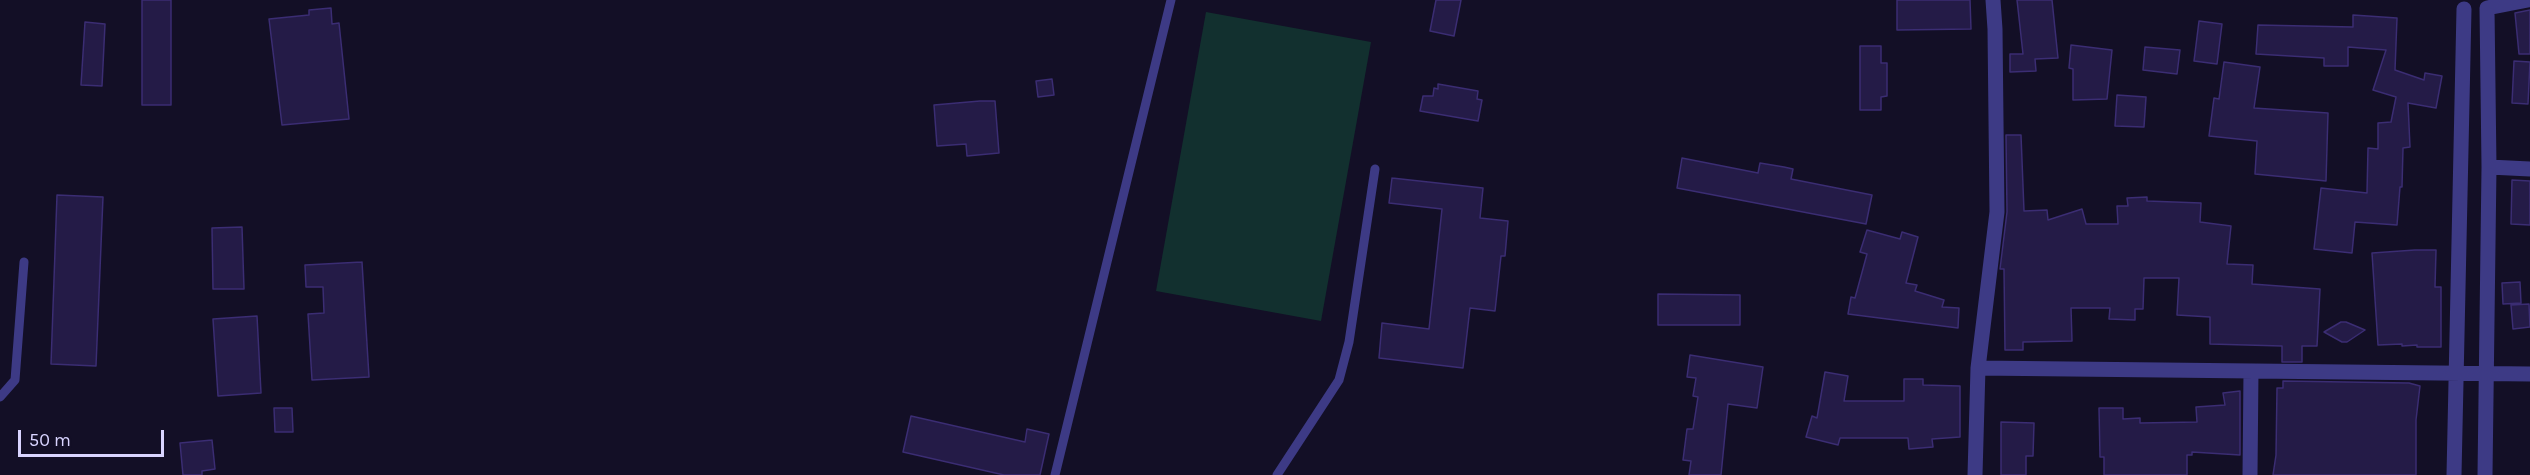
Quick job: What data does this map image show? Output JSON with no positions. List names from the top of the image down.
{
  "scale_bar": "50 m"
}
